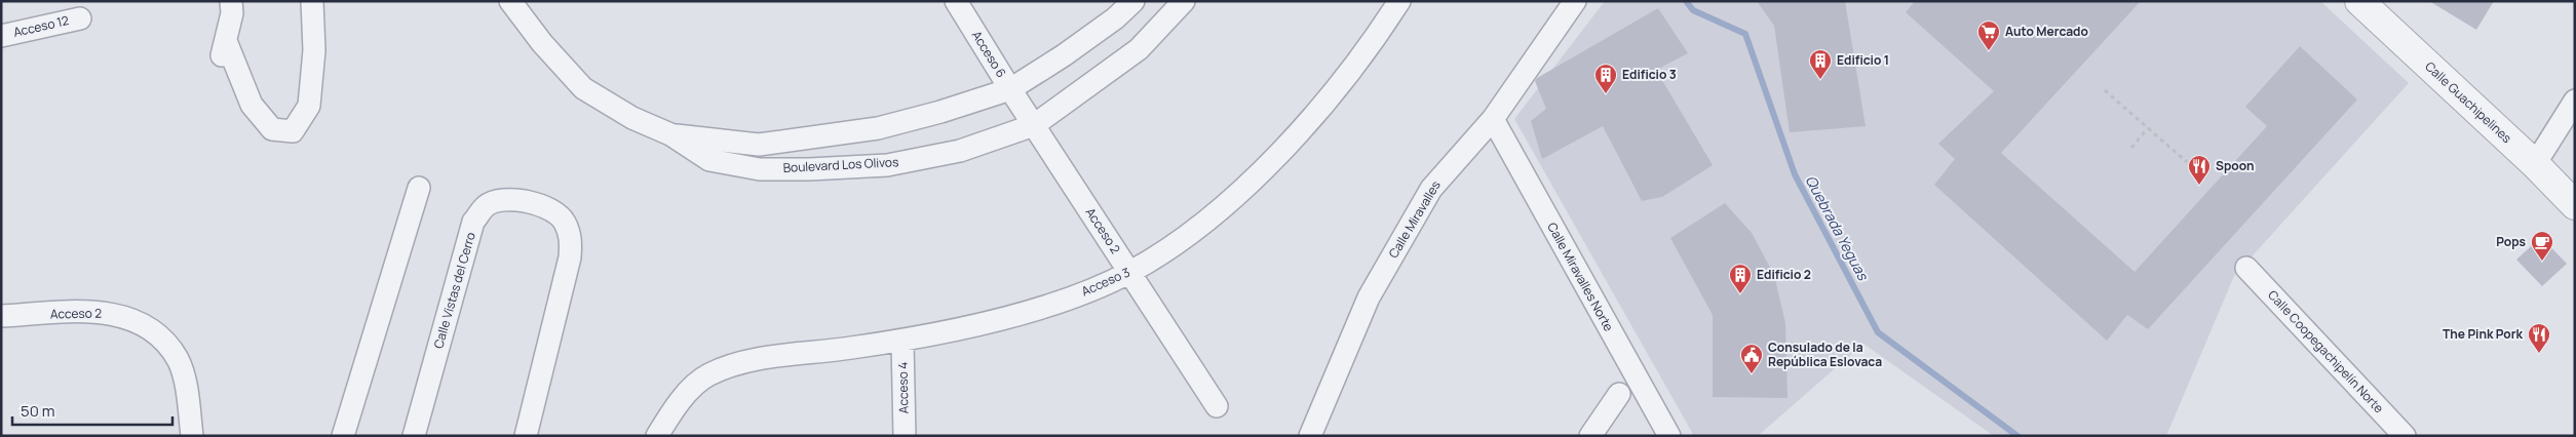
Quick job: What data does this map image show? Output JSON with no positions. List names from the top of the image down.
{
  "streets": {
    "street": [
      "Acceso 12",
      "Acceso 6",
      "Calle Guachipelines",
      "Boulevard Los Olivos",
      "Calle Miravalles",
      "Acceso 2",
      "Calle Miravalles Norte",
      "Acceso 3",
      "Calle Vistas del Cerro",
      "Calle Coopegachipelín Norte",
      "Acceso 4"
    ]
  },
  "crossings": [
    ["Acceso 6", "Boulevard Los Olivos"],
    ["Acceso 6", "Acceso 2"],
    ["Boulevard Los Olivos", "Acceso 2"],
    ["Calle Miravalles", "Calle Miravalles Norte"],
    ["Acceso 2", "Acceso 3"],
    ["Acceso 3", "Acceso 4"]
  ],
  "water": ["Quebrada Yeguas"],
  "places": {
    "supermarket": ["Auto Mercado"],
    "building": ["Edificio 1", "Edificio 3", "Edificio 2"],
    "restaurant": ["Spoon", "The Pink Pork"],
    "cafe": ["Pops"],
    "public building": ["Consulado de la República Eslovaca"]
  },
  "scale_bar": "50 m"
}
